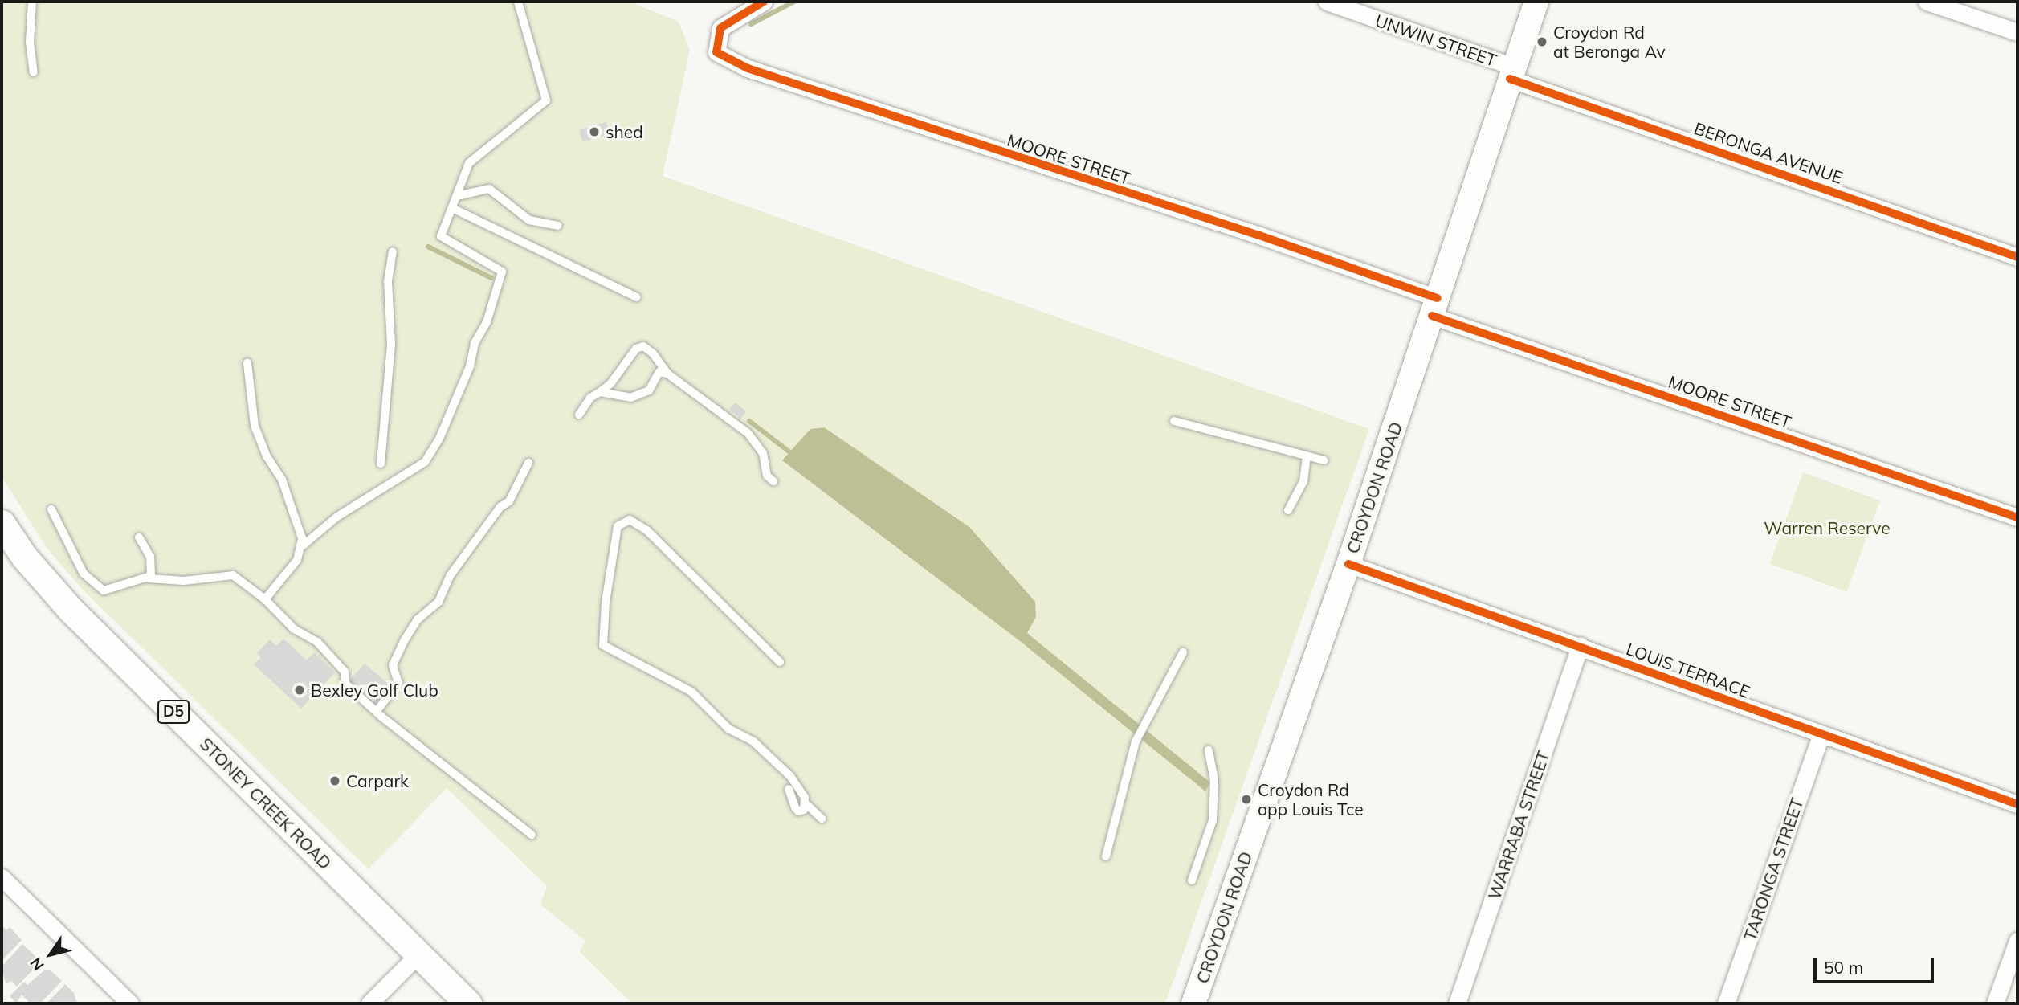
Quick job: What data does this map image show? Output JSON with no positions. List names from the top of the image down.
{
  "streets": {
    "main road": ["CROYDON ROAD", "D5", "STONEY CREEK ROAD"],
    "street": [
      "UNWIN STREET",
      "BERONGA AVENUE",
      "MOORE STREET",
      "LOUIS TERRACE",
      "WARRABA STREET",
      "TARONGA STREET"
    ]
  },
  "crossings": [
    ["UNWIN STREET", "BERONGA AVENUE"],
    ["UNWIN STREET", "CROYDON ROAD"],
    ["BERONGA AVENUE", "CROYDON ROAD"],
    ["MOORE STREET", "CROYDON ROAD"],
    ["CROYDON ROAD", "LOUIS TERRACE"],
    ["LOUIS TERRACE", "WARRABA STREET"],
    ["LOUIS TERRACE", "TARONGA STREET"]
  ],
  "parks": ["Warren Reserve"],
  "places": [
    "Croydon Rd at Beronga Av",
    "shed",
    "Bexley Golf Club",
    "Carpark",
    "Croydon Rd opp Louis Tce"
  ],
  "scale_bar": "50 m",
  "north": "bottom left"
}
